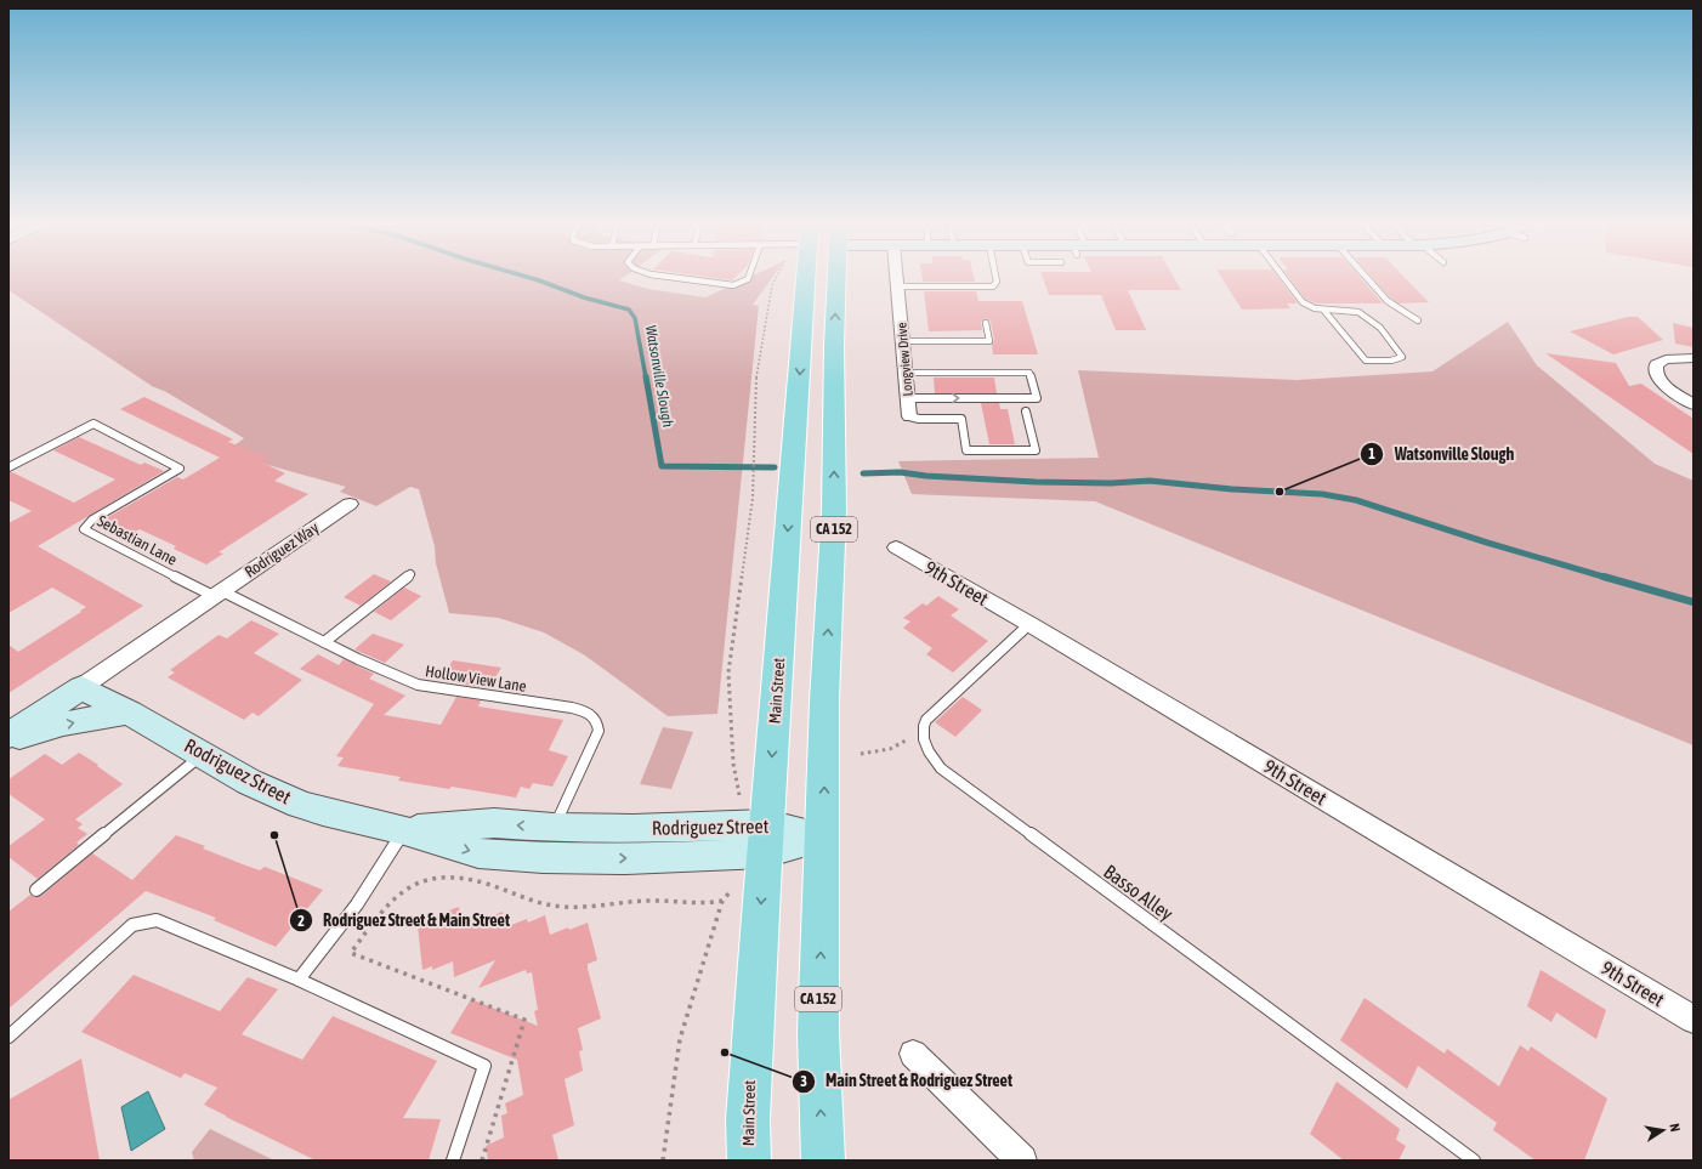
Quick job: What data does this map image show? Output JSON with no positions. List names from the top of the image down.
{
  "streets": {
    "main road": ["CA 152", "Main Street"],
    "street": [
      "Longview Drive",
      "Rodriguez Way",
      "9th Street",
      "Rodriguez Street"
    ],
    "lane": ["Sebastian Lane", "Hollow View Lane", "Basso Alley"]
  },
  "crossings": [
    ["CA 152", "Rodriguez Street"],
    ["Sebastian Lane", "Rodriguez Way"],
    ["Sebastian Lane", "Hollow View Lane"],
    ["Rodriguez Way", "Hollow View Lane"],
    ["Hollow View Lane", "Rodriguez Street"],
    ["Main Street", "Rodriguez Street"]
  ],
  "water": ["Watsonville Slough"],
  "places": ["Watsonville Slough", "Rodriguez Street & Main Street", "Main Street & Rodriguez Street"],
  "north": "right"
}
